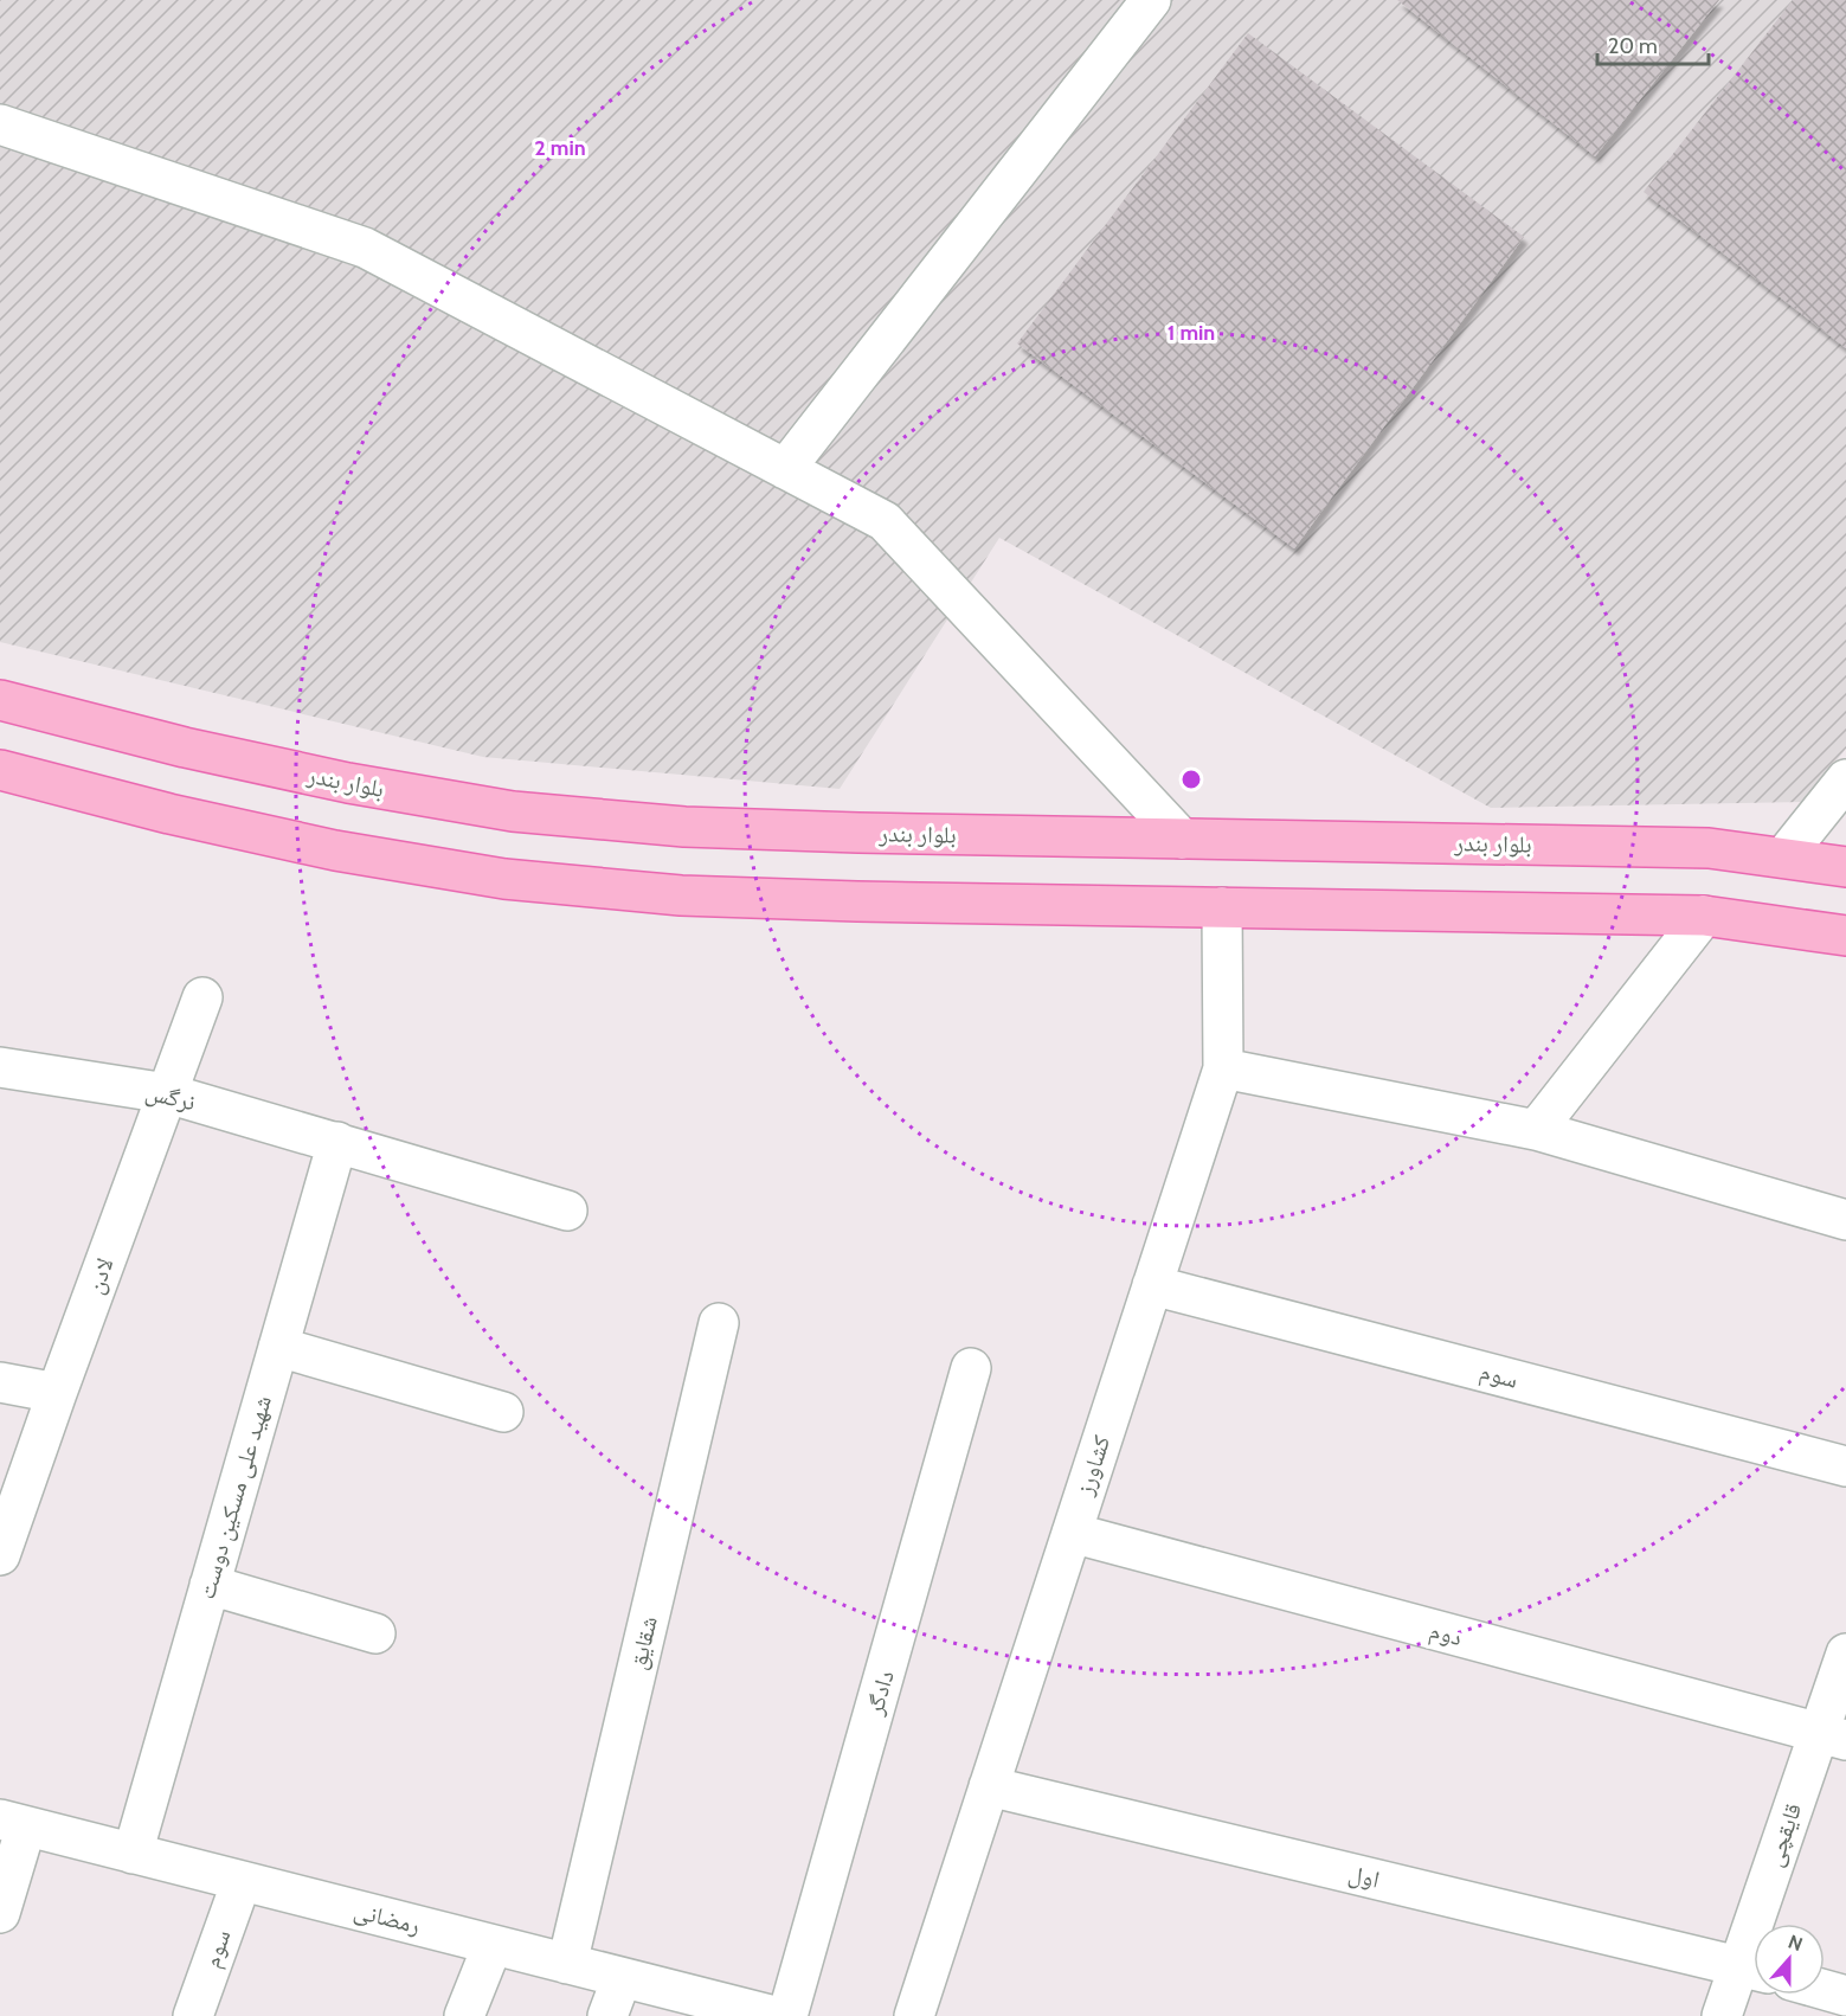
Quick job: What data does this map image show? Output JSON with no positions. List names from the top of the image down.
{
  "streets": {
    "main road": ["بلوار بندر"],
    "street": [
      "نرگس",
      "لادن",
      "سوم",
      "کشاورز",
      "شهید علی مسکین دوست",
      "دوم",
      "شقایق",
      "دادگر",
      "قایقچی",
      "اول",
      "رمضانی"
    ]
  },
  "crossings": [
    ["نرگس", "لادن"],
    ["نرگس", "شهید علی مسکین دوست"],
    ["سوم", "کشاورز"],
    ["سوم", "رمضانی"],
    ["کشاورز", "دوم"],
    ["کشاورز", "اول"],
    ["شهید علی مسکین دوست", "رمضانی"],
    ["دوم", "قایقچی"],
    ["شقایق", "رمضانی"],
    ["قایقچی", "اول"]
  ],
  "scale_bar": "20 m",
  "north": "top",
  "rings": ["2 min", "1 min"]
}
